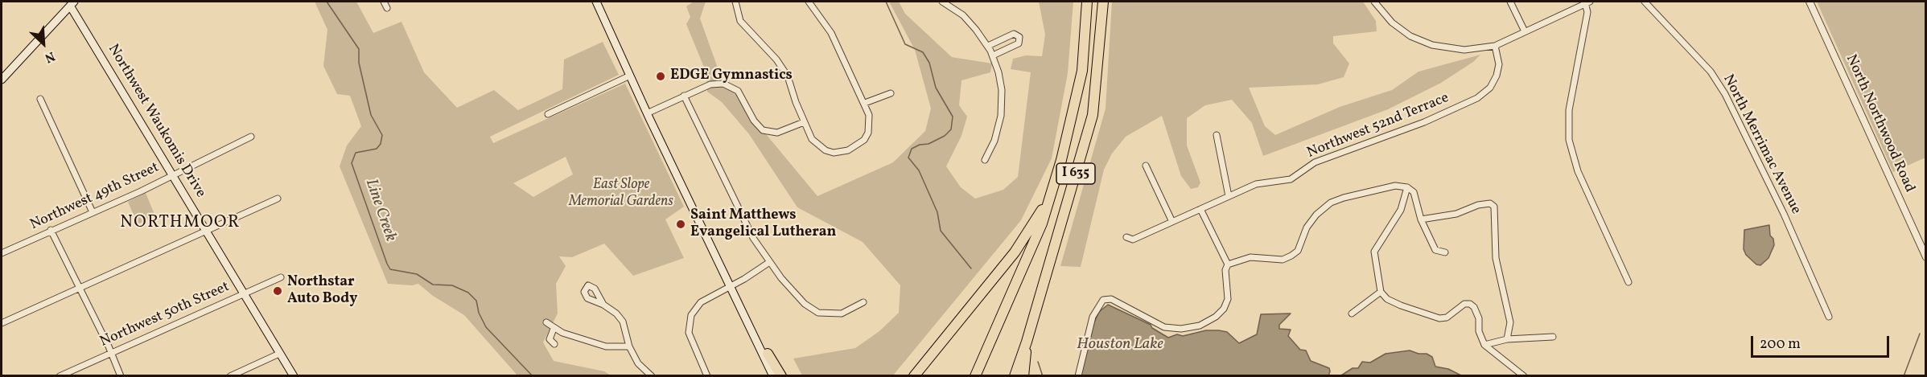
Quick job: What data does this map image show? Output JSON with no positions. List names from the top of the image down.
{
  "streets": {
    "highway": ["I 635"],
    "main road": ["Northwest Waukomis Drive"],
    "street": [
      "North Northwood Road",
      "Northwest 52nd Terrace",
      "North Merrimac Avenue",
      "Northwest 49th Street",
      "Northwest 50th Street"
    ]
  },
  "crossings": [
    ["Northwest Waukomis Drive", "Northwest 49th Street"],
    ["Northwest Waukomis Drive", "Northwest 50th Street"]
  ],
  "districts": ["NORTHMOOR"],
  "water": ["Line Creek", "Houston Lake"],
  "parks": ["East Slope Memorial Gardens"],
  "places": ["EDGE Gymnastics", "Saint Matthews Evangelical Lutheran", "Northstar Auto Body"],
  "scale_bar": "200 m",
  "north": "bottom right"
}
